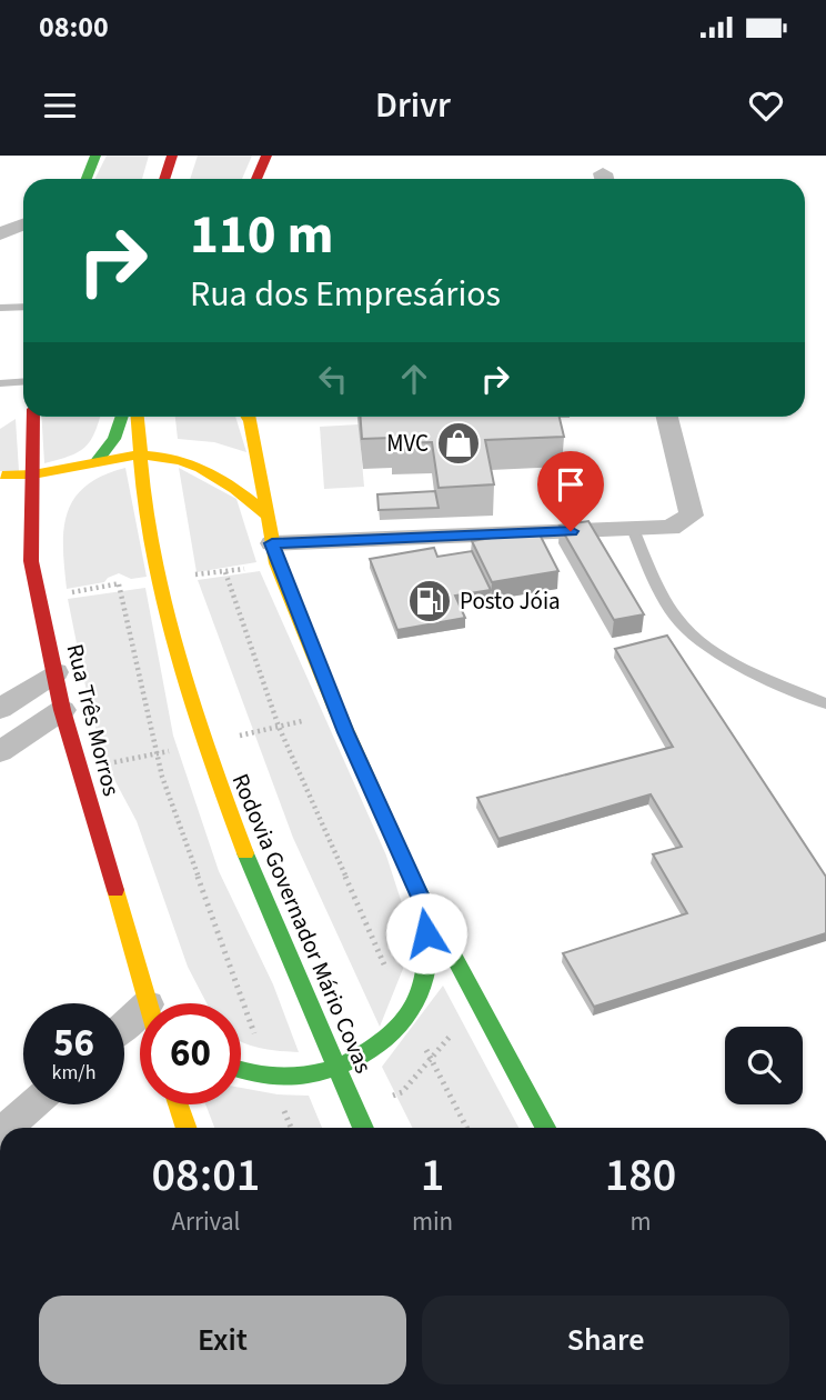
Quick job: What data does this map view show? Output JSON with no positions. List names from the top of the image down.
{
  "streets": {
    "main road": ["Rua Três Morros", "Rodovia Governador Mário Covas"]
  },
  "places": {
    "shop": ["MVC"],
    "fuel station": ["Posto Jóia"]
  },
  "page": {
    "status": "08:00",
    "header": "Drivr",
    "turn": ["110 m", "Rua dos Empresários"],
    "speed": "56 km/h",
    "limit": "60",
    "eta": [
      "08:01",
      "Arrival",
      "1",
      "min",
      "180",
      "m"
    ],
    "buttons": ["Exit", "Share"]
  }
}
